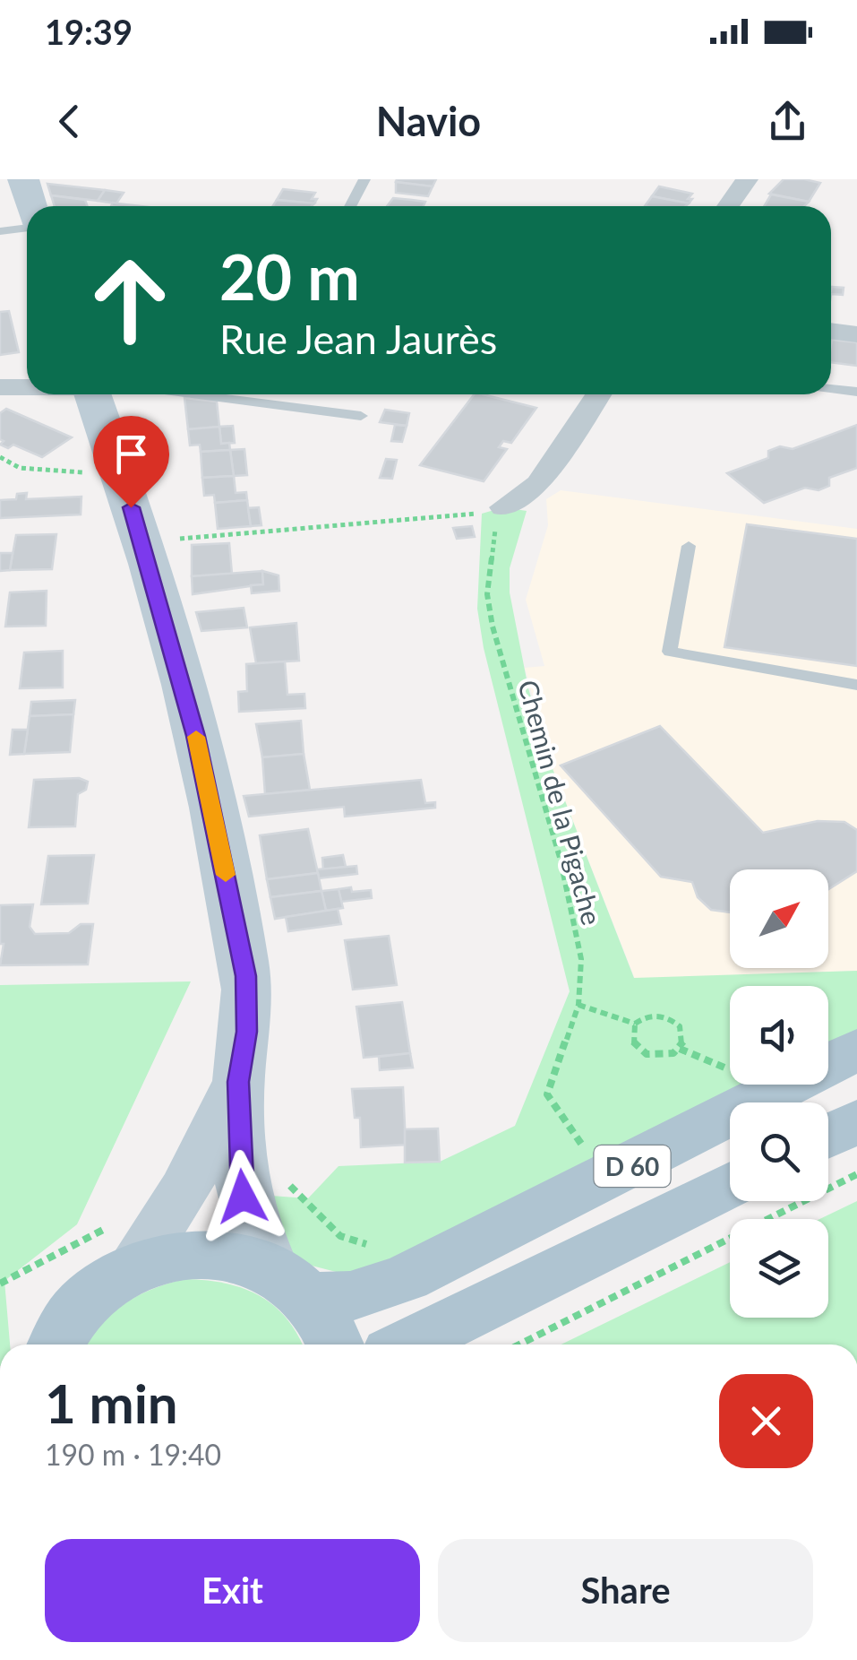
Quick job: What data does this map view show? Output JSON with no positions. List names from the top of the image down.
{
  "streets": {
    "main road": ["D 60"],
    "path": ["Chemin de la Pigache"]
  },
  "north": "top right",
  "page": {
    "status": "19:39",
    "header": "Navio",
    "turn": ["20 m", "Rue Jean Jaurès"],
    "heading": ["1 min", "190 m · 19:40"],
    "buttons": ["Exit", "Share"]
  }
}
